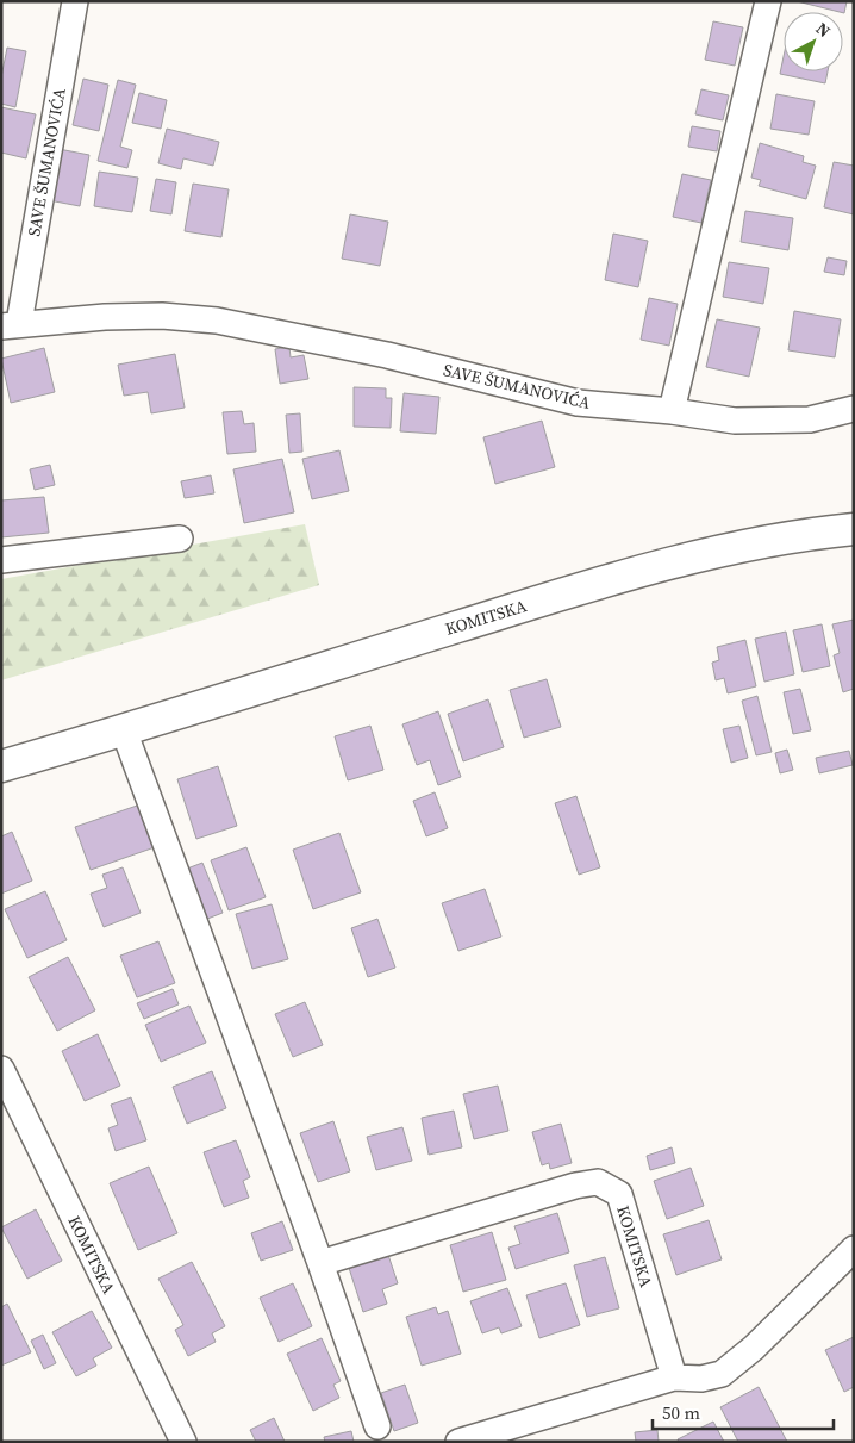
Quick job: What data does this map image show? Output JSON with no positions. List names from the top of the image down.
{
  "streets": {
    "main road": ["KOMITSKA"],
    "street": ["SAVE ŠUMANOVIĆA"]
  },
  "scale_bar": "50 m",
  "north": "top right"
}
